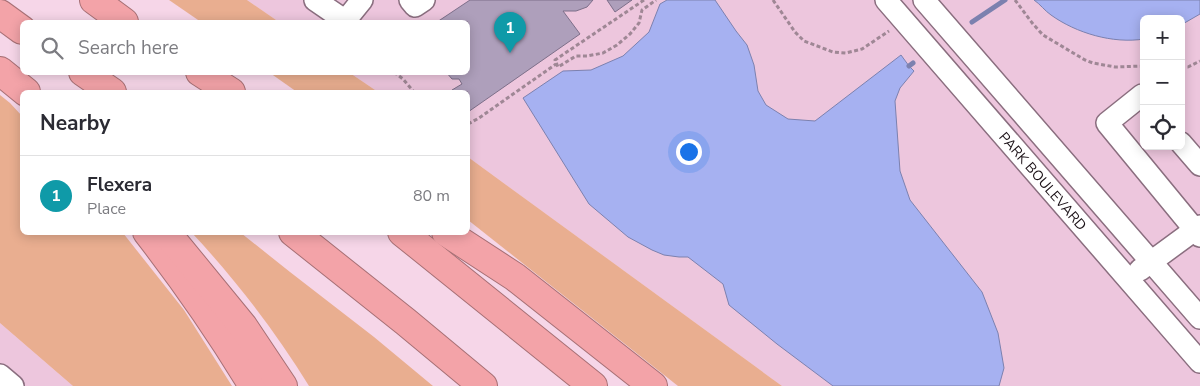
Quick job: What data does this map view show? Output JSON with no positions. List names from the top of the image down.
{
  "streets": {
    "street": ["PARK BOULEVARD"]
  },
  "page": {
    "pins": "1",
    "map_buttons": ["+", "−"],
    "search": "Search here",
    "heading": "Nearby",
    "list": [
      {
        "mark": "1",
        "name": "Flexera",
        "note": "Place",
        "value": "80 m"
      }
    ]
  }
}
